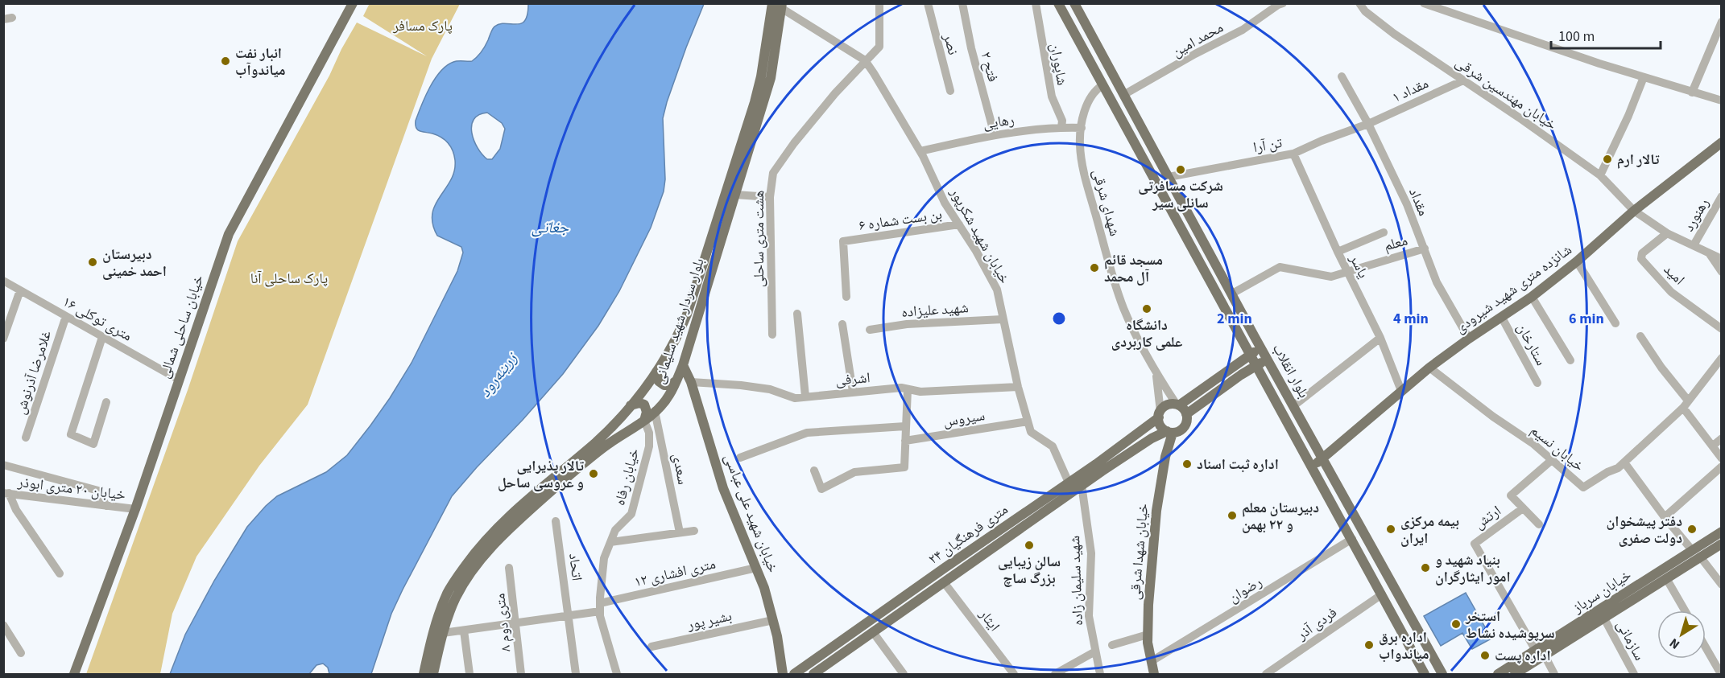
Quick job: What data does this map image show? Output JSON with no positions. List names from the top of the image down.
{
  "streets": {
    "main road": [
      "شانزده متری شهید شیرودی",
      "بلوار سردار شهید سلیمانی",
      "خیابان ساحلی شمالی",
      "بلوار انقلاب",
      "خیابان شهید علی عباسی",
      "۲۴ متری فرهنگیان",
      "خیابان شهدا شرقی",
      "خیابان سرباز"
    ],
    "street": [
      "محمد امین",
      "نصر",
      "شاپوران",
      "فتح ۲",
      "مقداد ۱",
      "خیابان مهندسین شرقی",
      "رهایی",
      "تن آرا",
      "مقداد",
      "شهدای شرقی",
      "رهنورد",
      "بن بست شماره ۶",
      "خیابان شهید شکرپور",
      "هشت متری ساحلی",
      "معلم",
      "یاسر",
      "امید",
      "شهید علیزاده",
      "۱۶ متری توکلی",
      "ستارخان",
      "غلامرضا آذرنوش",
      "اشرفی",
      "سیروس",
      "خیابان نسیم",
      "سعدی",
      "خیابان رفاه",
      "خیابان ۲۰ متری ابوذر",
      "ارتش",
      "اتحاد",
      "۱۲ متری افشاری",
      "شهید سلیمان زاده",
      "رضوان",
      "بشیر پور",
      "ایثار",
      "۸ متری دوم",
      "فردی آذر",
      "سازمانی"
    ]
  },
  "crossings": [
    ["محمد امین", "بلوار انقلاب"],
    ["شاپوران", "رهایی"],
    ["فتح ۲", "رهایی"],
    ["مقداد ۱", "خیابان مهندسین شرقی"],
    ["مقداد ۱", "تن آرا"],
    ["مقداد ۱", "مقداد"],
    ["خیابان مهندسین شرقی", "رهنورد"],
    ["خیابان مهندسین شرقی", "امید"],
    ["خیابان مهندسین شرقی", "شانزده متری شهید شیرودی"],
    ["رهایی", "شهدای شرقی"],
    ["رهایی", "خیابان شهید شکرپور"],
    ["تن آرا", "مقداد"],
    ["تن آرا", "یاسر"],
    ["تن آرا", "بلوار انقلاب"],
    ["مقداد", "معلم"],
    ["مقداد", "شانزده متری شهید شیرودی"],
    ["شهدای شرقی", "بلوار انقلاب"],
    ["شهدای شرقی", "۲۴ متری فرهنگیان"],
    ["شهدای شرقی", "خیابان شهدا شرقی"],
    ["بن بست شماره ۶", "خیابان شهید شکرپور"],
    ["خیابان شهید شکرپور", "هشت متری ساحلی"],
    ["خیابان شهید شکرپور", "شهید علیزاده"],
    ["خیابان شهید شکرپور", "اشرفی"],
    ["خیابان شهید شکرپور", "سیروس"],
    ["خیابان شهید شکرپور", "۲۴ متری فرهنگیان"],
    ["معلم", "یاسر"],
    ["معلم", "بلوار انقلاب"],
    ["یاسر", "شانزده متری شهید شیرودی"],
    ["شانزده متری شهید شیرودی", "ستارخان"],
    ["شانزده متری شهید شیرودی", "بلوار انقلاب"],
    ["شانزده متری شهید شیرودی", "خیابان نسیم"],
    ["۱۶ متری توکلی", "خیابان ساحلی شمالی"],
    ["۱۶ متری توکلی", "غلامرضا آذرنوش"],
    ["بلوار سردار شهید سلیمانی", "سعدی"],
    ["بلوار سردار شهید سلیمانی", "خیابان رفاه"],
    ["بلوار سردار شهید سلیمانی", "خیابان شهید علی عباسی"],
    ["بلوار سردار شهید سلیمانی", "۱۲ متری افشاری"],
    ["خیابان ساحلی شمالی", "خیابان ۲۰ متری ابوذر"],
    ["بلوار انقلاب", "رضوان"],
    ["بلوار انقلاب", "فردی آذر"],
    ["اشرفی", "خیابان شهید علی عباسی"],
    ["خیابان رفاه", "۱۲ متری افشاری"],
    ["خیابان شهید علی عباسی", "۱۲ متری افشاری"],
    ["خیابان شهید علی عباسی", "بشیر پور"],
    ["ارتش", "خیابان سرباز"],
    ["۲۴ متری فرهنگیان", "خیابان شهدا شرقی"],
    ["۲۴ متری فرهنگیان", "شهید سلیمان زاده"],
    ["۲۴ متری فرهنگیان", "ایثار"],
    ["خیابان شهدا شرقی", "رضوان"],
    ["اتحاد", "۱۲ متری افشاری"],
    ["۱۲ متری افشاری", "۸ متری دوم"],
    ["خیابان سرباز", "سازمانی"]
  ],
  "water": ["جغاتی", "زرینه‌رود"],
  "parks": ["پارک مسافر", "پارک ساحلی آنا"],
  "places": [
    "انبار نفت میاندوآب",
    "تالار ارم",
    "شرکت مسافرتی سانلی سیر",
    "دبیرستان احمد خمینی",
    "مسجد قائم آل محمد",
    "دانشگاه علمی کاربردی",
    "اداره ثبت اسناد",
    "تالار پذیرایی و عروسی ساحل",
    "دبیرستان معلم و ۲۲ بهمن",
    "بیمه مرکزی ایران",
    "دفتر پیشخوان دولت صفری",
    "سالن زیبایی بزرگ ساچ",
    "بنیاد شهید و امور ایثارگران",
    "استخر سرپوشیده نشاط",
    "اداره برق میاندواب",
    "اداره پست"
  ],
  "scale_bar": "100 m",
  "north": "bottom left",
  "rings": ["2 min", "4 min", "6 min"]
}
